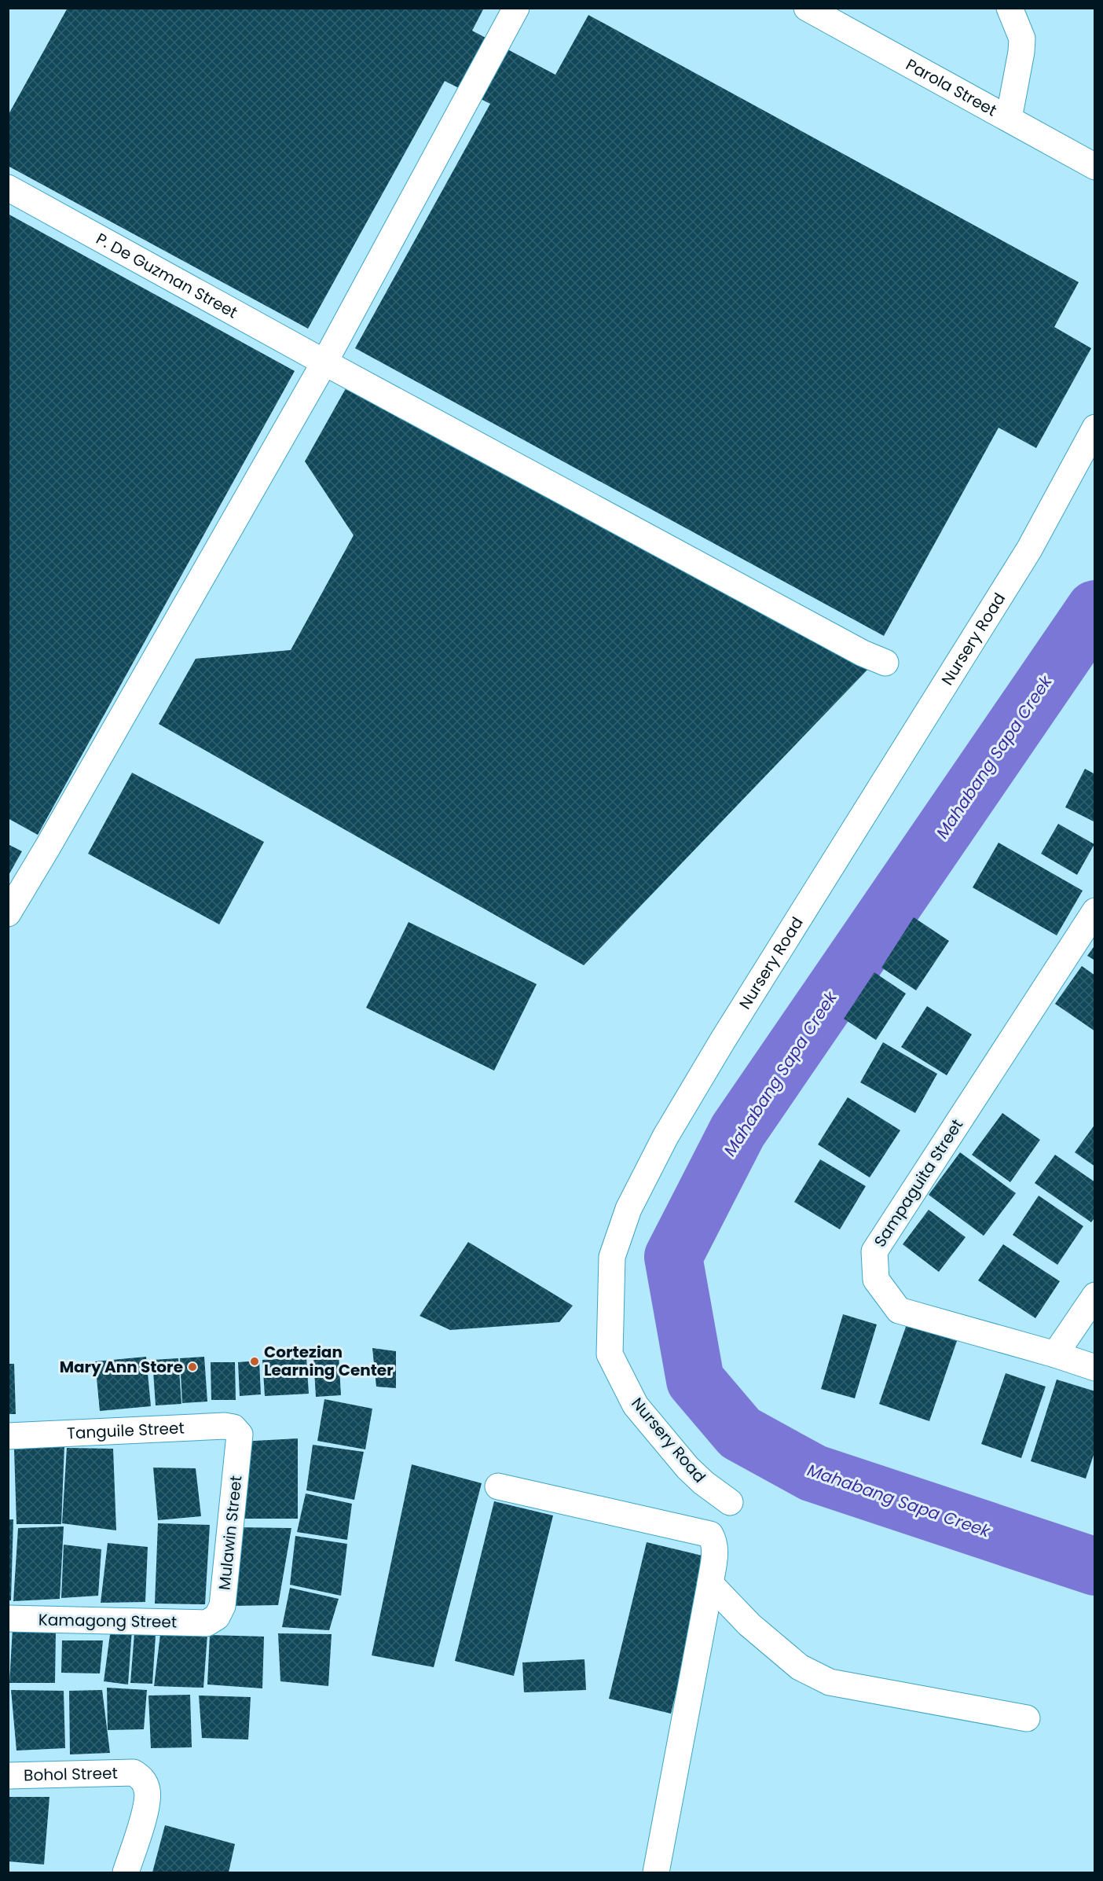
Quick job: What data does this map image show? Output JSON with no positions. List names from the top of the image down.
{
  "streets": {
    "street": [
      "Parola Street",
      "P. De Guzman Street",
      "Nursery Road",
      "Sampaguita Street",
      "Tanguile Street",
      "Mulawin Street",
      "Kamagong Street",
      "Bohol Street"
    ]
  },
  "crossings": [
    ["Tanguile Street", "Mulawin Street"],
    ["Mulawin Street", "Kamagong Street"]
  ],
  "water": ["Mahabang Sapa Creek"],
  "places": ["Cortezian Learning Center", "Mary Ann Store"]
}
